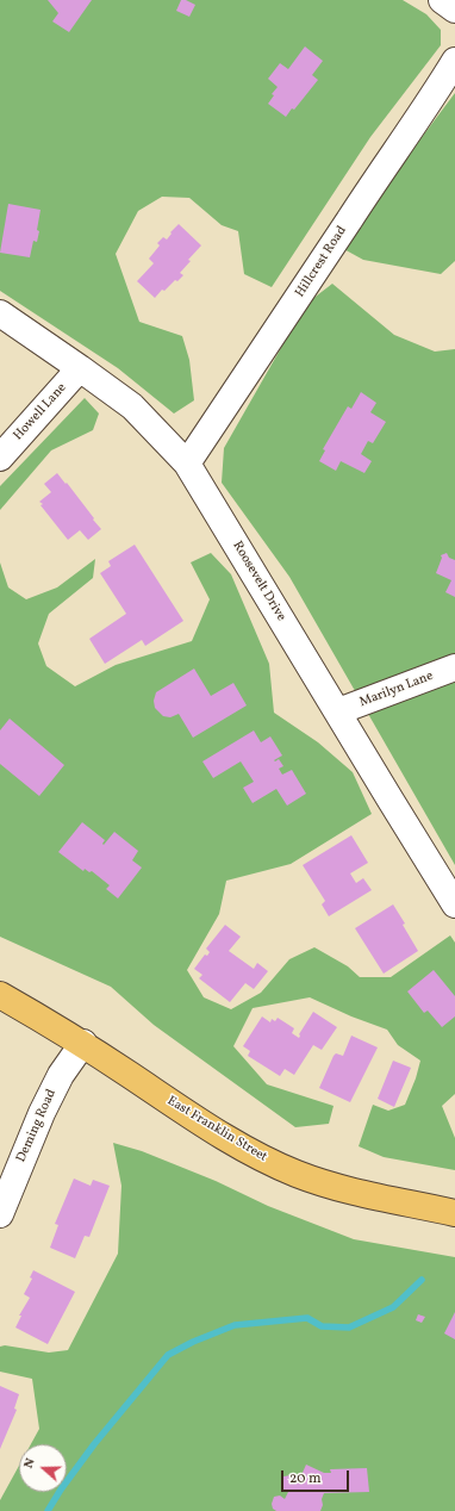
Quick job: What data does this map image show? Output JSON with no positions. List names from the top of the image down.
{
  "streets": {
    "main road": ["East Franklin Street"],
    "street": [
      "Hillcrest Road",
      "Howell Lane",
      "Roosevelt Drive",
      "Marilyn Lane",
      "Deming Road"
    ]
  },
  "crossings": [
    ["Hillcrest Road", "Roosevelt Drive"],
    ["Howell Lane", "Roosevelt Drive"],
    ["Roosevelt Drive", "Marilyn Lane"],
    ["Deming Road", "East Franklin Street"]
  ],
  "scale_bar": "20 m",
  "north": "left"
}
